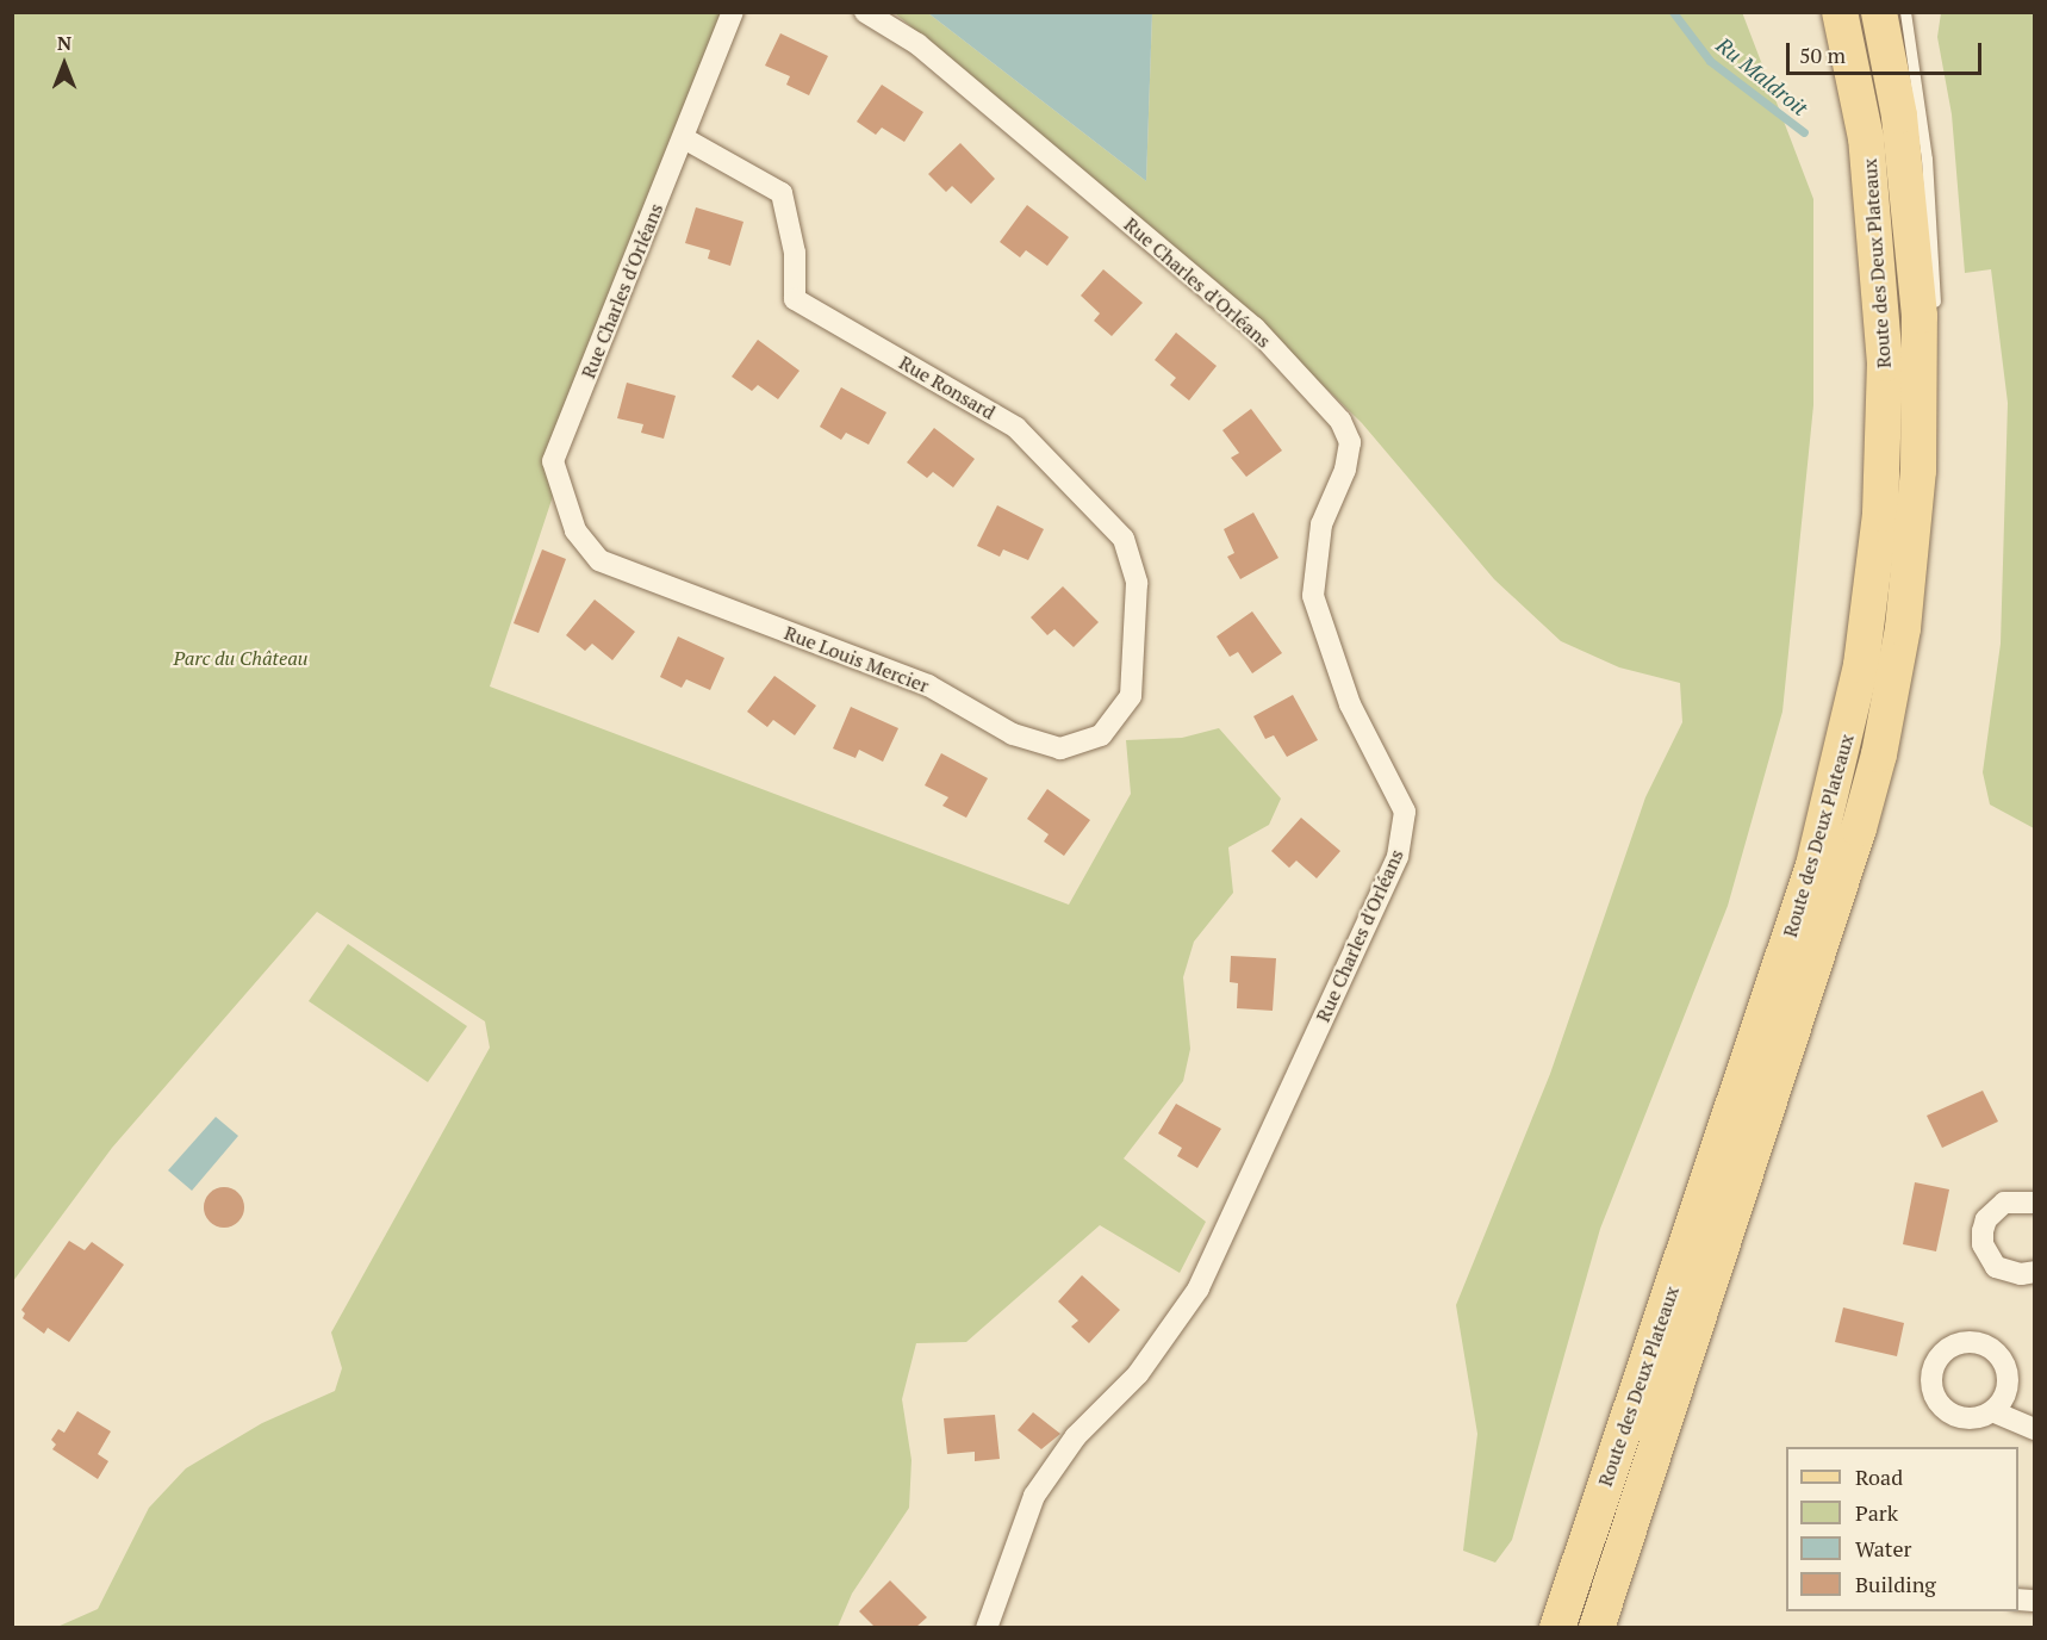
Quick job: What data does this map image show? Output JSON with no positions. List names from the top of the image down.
{
  "streets": {
    "main road": ["Route des Deux Plateaux"],
    "street": ["Rue Charles d'Orléans", "Rue Ronsard", "Rue Louis Mercier"]
  },
  "crossings": [
    ["Rue Charles d'Orléans", "Rue Ronsard"],
    ["Rue Charles d'Orléans", "Rue Louis Mercier"],
    ["Rue Ronsard", "Rue Louis Mercier"]
  ],
  "water": ["Ru Maldroit"],
  "parks": ["Parc du Château"],
  "legend": [
    "Road",
    "Park",
    "Water",
    "Building"
  ],
  "scale_bar": "50 m",
  "north": "top"
}
